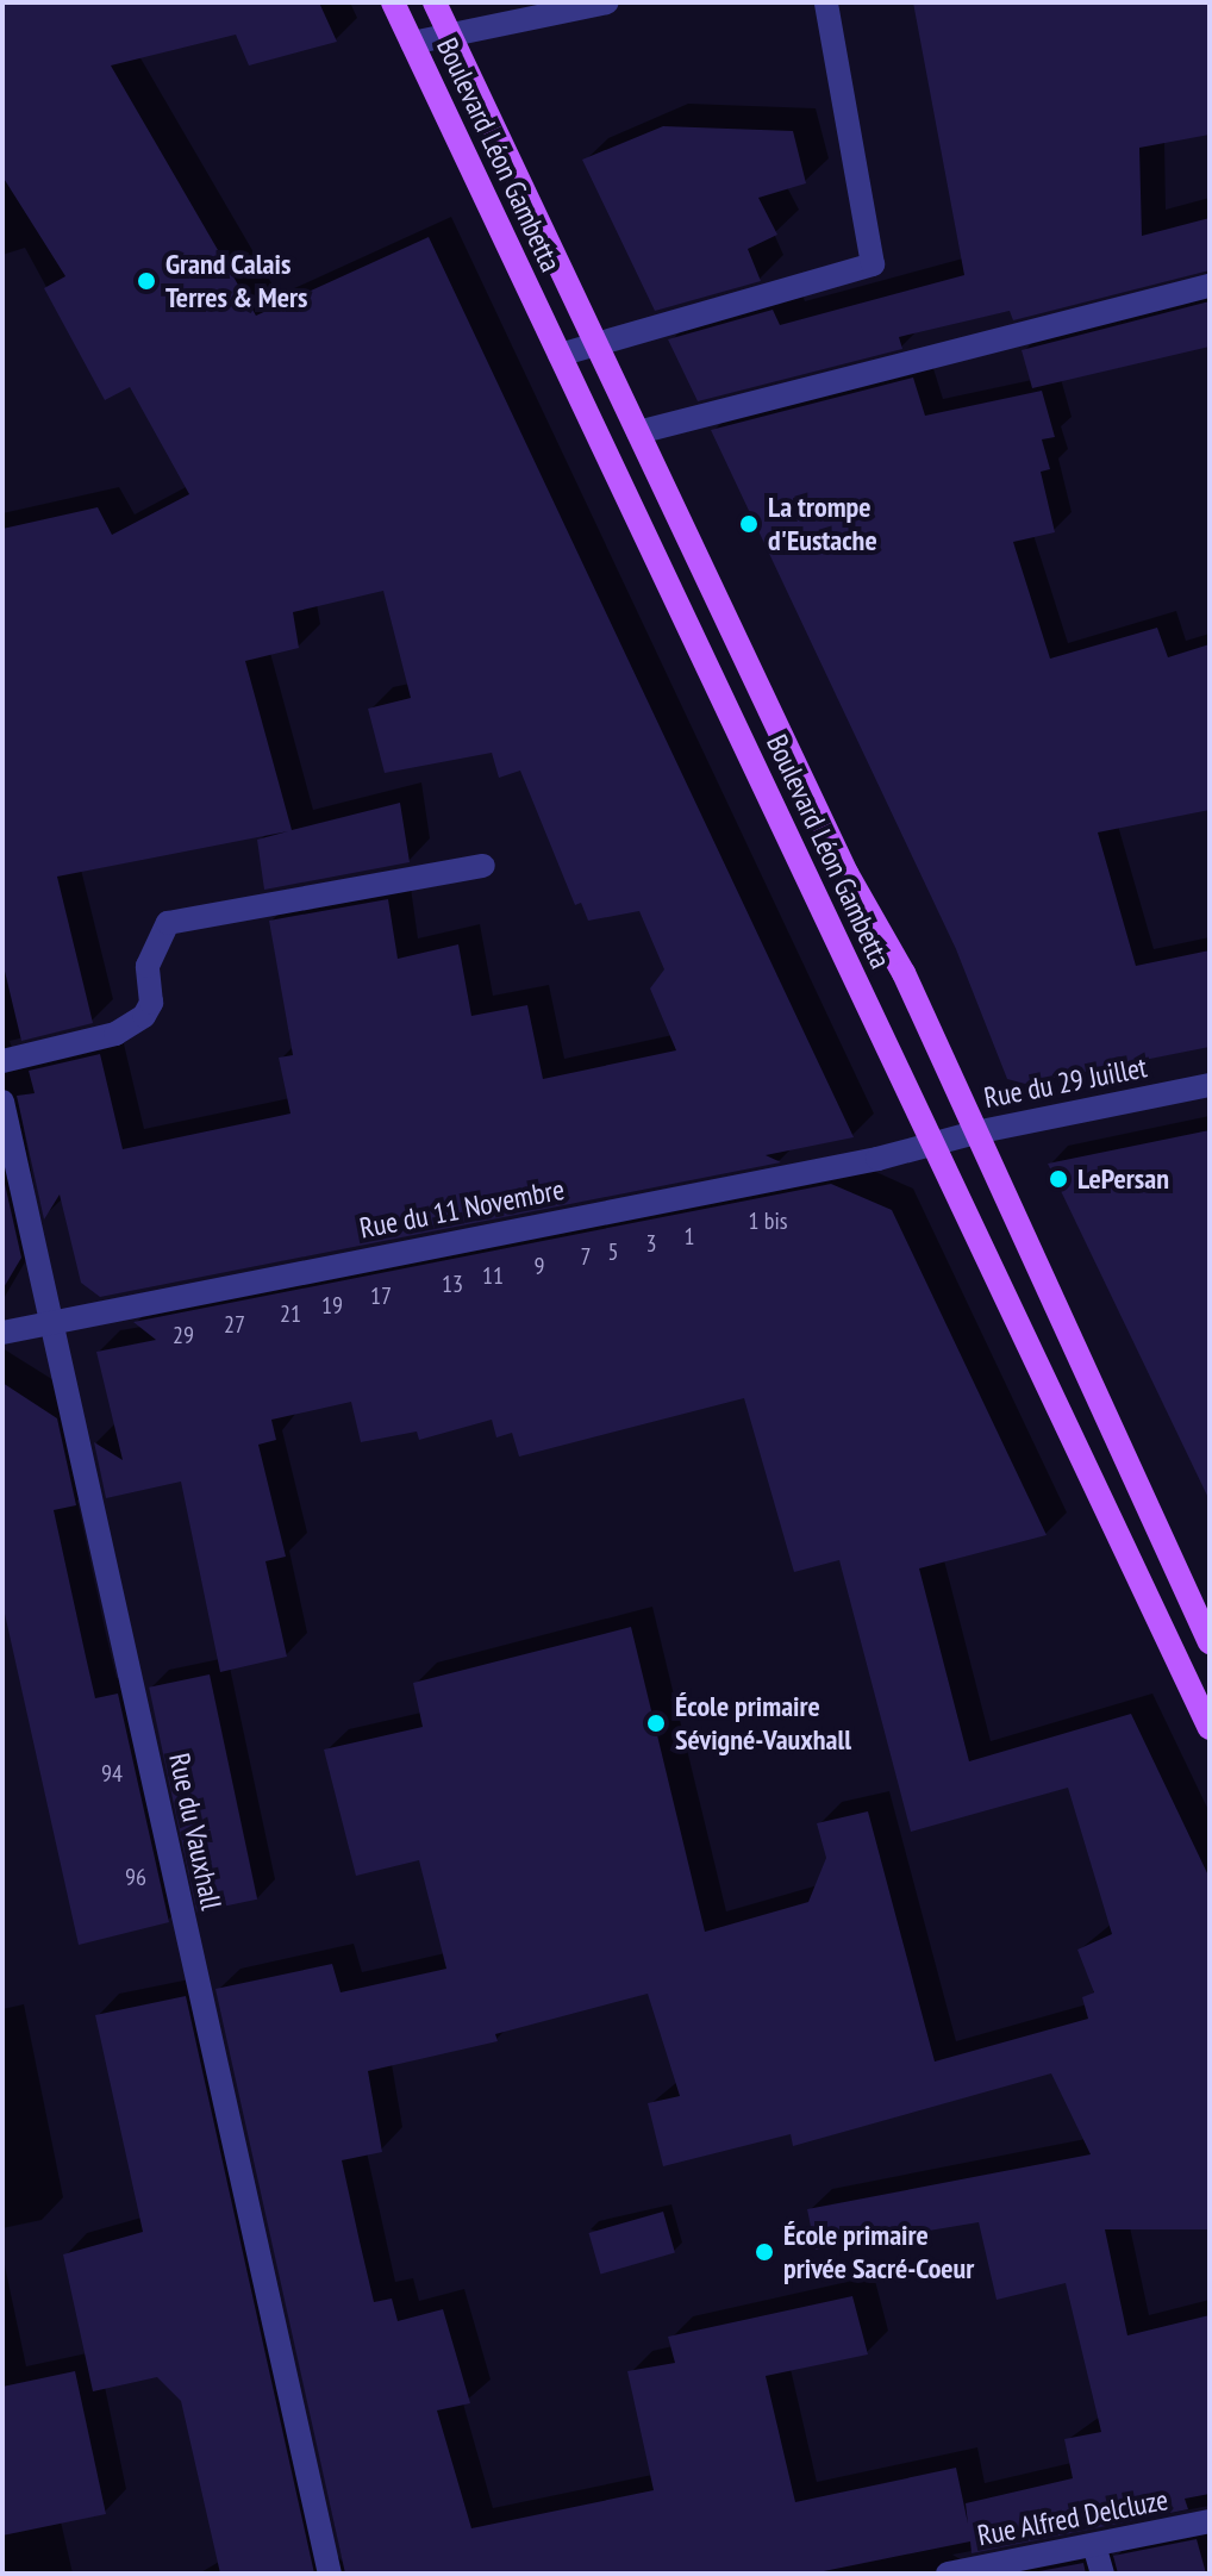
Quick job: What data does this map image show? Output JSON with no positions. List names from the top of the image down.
{
  "streets": {
    "main road": ["Boulevard Léon Gambetta"],
    "street": [
      "Rue du 29 Juillet",
      "Rue du 11 Novembre",
      "Rue du Vauxhall",
      "Rue Alfred Delcluze"
    ]
  },
  "crossings": [
    ["Boulevard Léon Gambetta", "Rue du 29 Juillet"],
    ["Boulevard Léon Gambetta", "Rue du 11 Novembre"],
    ["Rue du 29 Juillet", "Rue du 11 Novembre"],
    ["Rue du 11 Novembre", "Rue du Vauxhall"]
  ],
  "places": [
    "Grand Calais Terres & Mers",
    "La trompe d'Eustache",
    "LePersan",
    "École primaire Sévigné-Vauxhall",
    "École primaire privée Sacré-Coeur"
  ],
  "house_numbers": [
    "1 bis",
    "1",
    "3",
    "5",
    "7",
    "9",
    "11",
    "13",
    "17",
    "19",
    "21",
    "27",
    "29",
    "94",
    "96"
  ]
}
